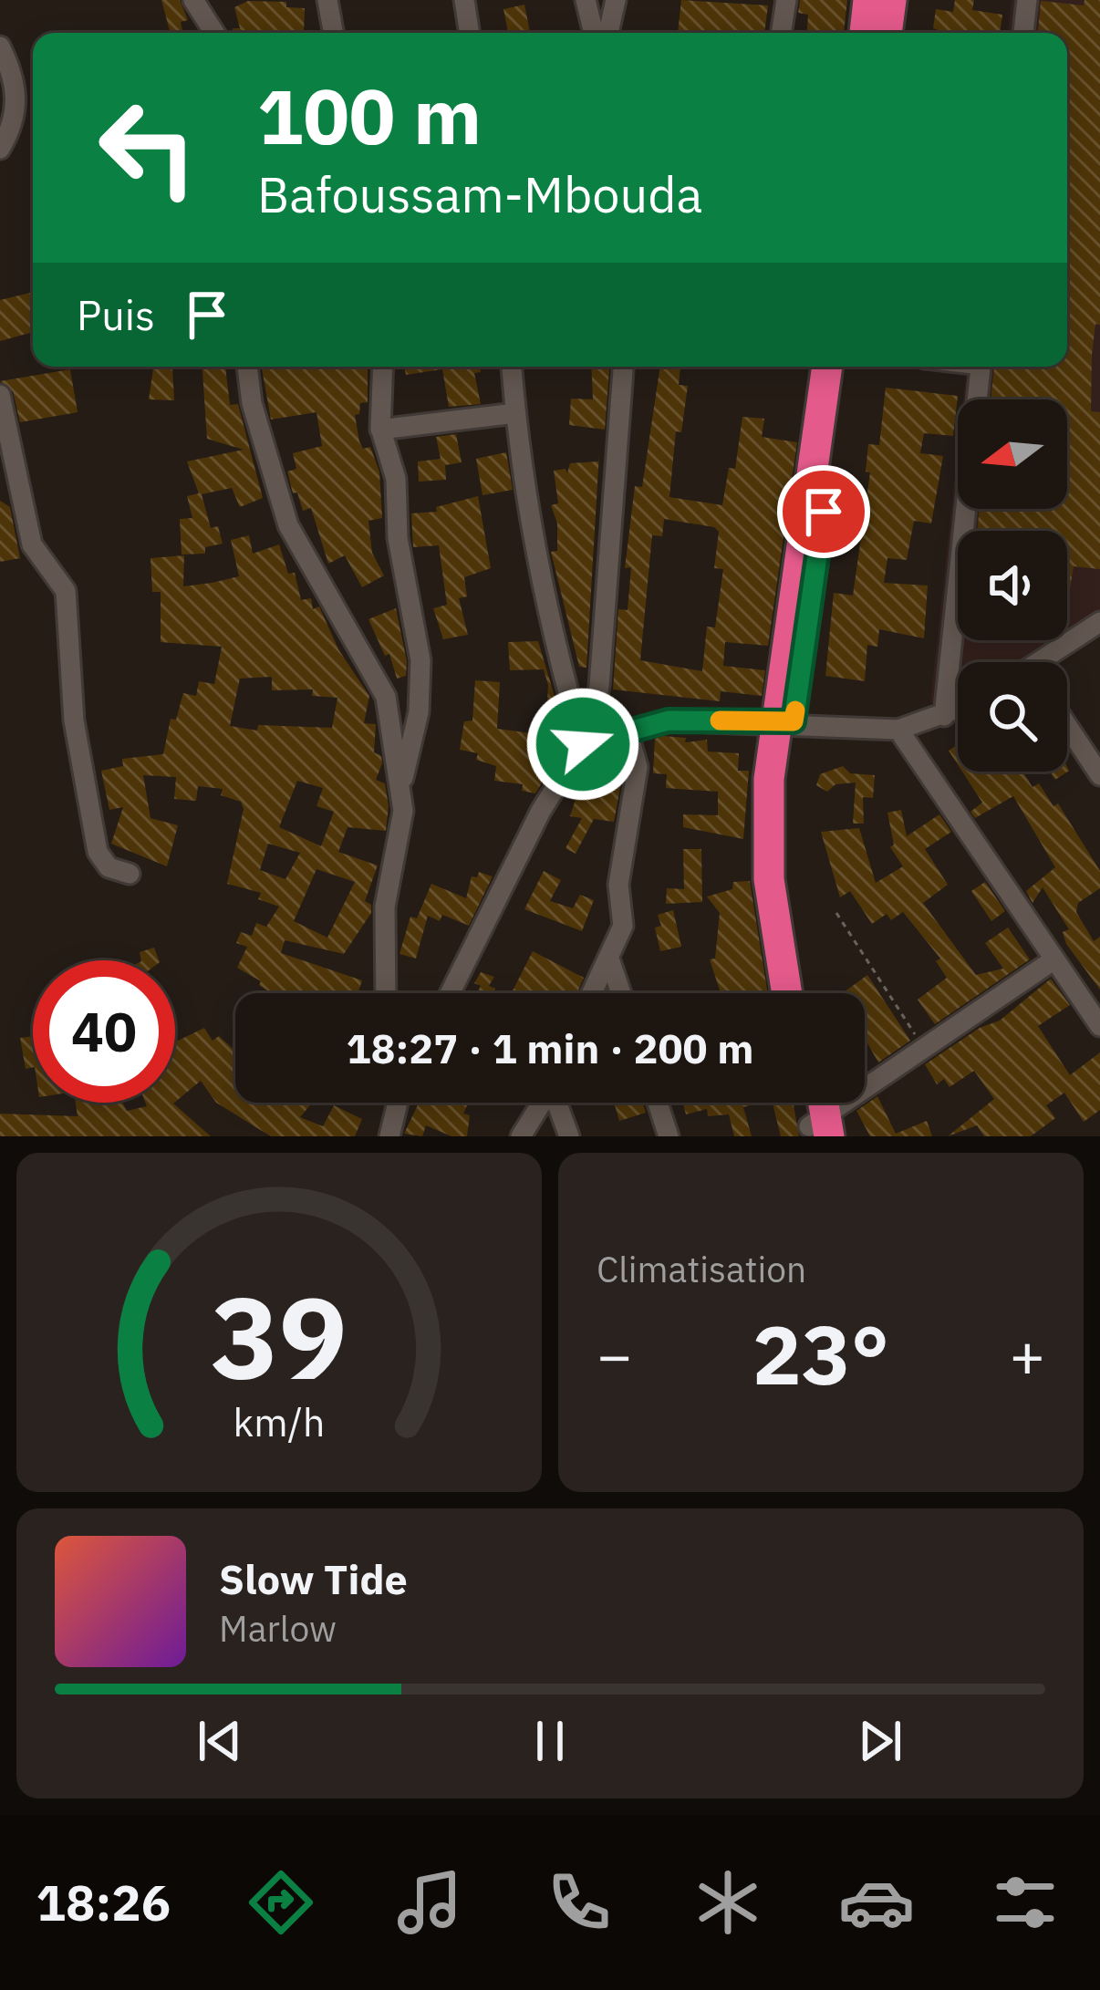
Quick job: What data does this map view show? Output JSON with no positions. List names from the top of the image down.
{
  "north": "left",
  "page": {
    "turn": ["100 m", "Bafoussam-Mbouda"],
    "then": "Puis",
    "limit": "40",
    "trip": "18:27 · 1 min · 200 m",
    "tile": "Climatisation",
    "heat": ["−", "23°", "+"],
    "song": ["Slow Tide", "Marlow"],
    "tabs": "18:26",
    "gauge": ["39", "km/h"]
  }
}
